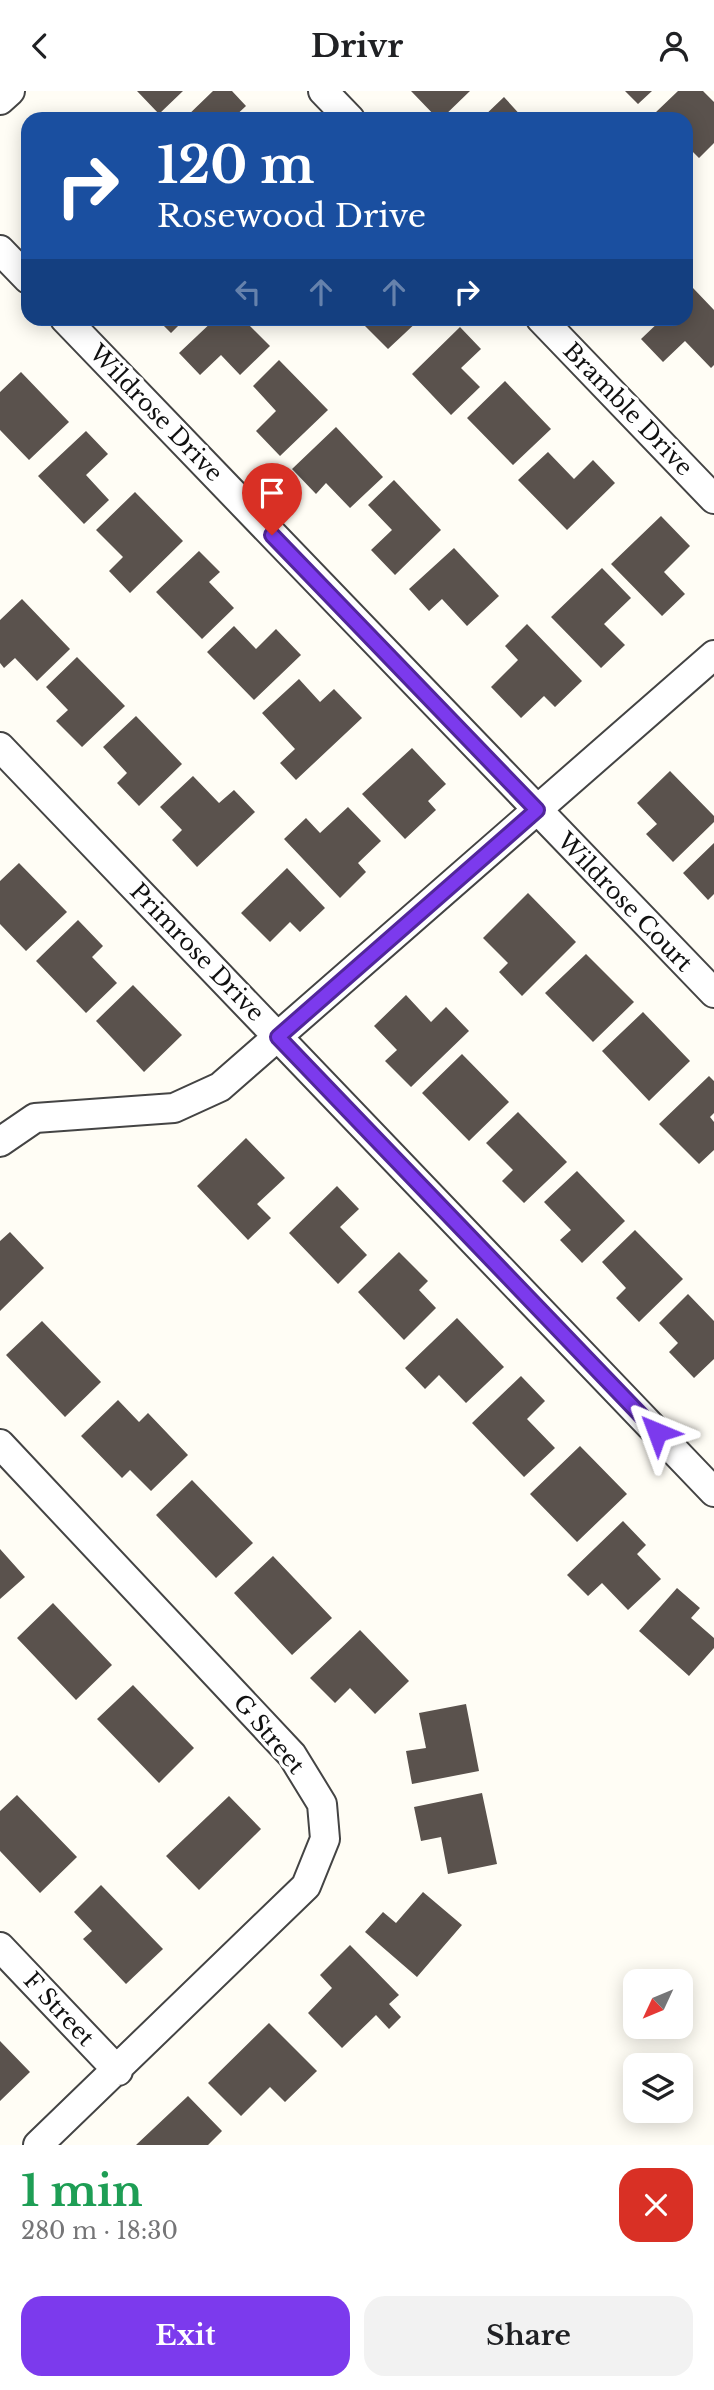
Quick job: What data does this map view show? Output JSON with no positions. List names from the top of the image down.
{
  "streets": {
    "street": [
      "Bramble Drive",
      "Wildrose Drive",
      "Wildrose Court",
      "Primrose Drive",
      "G Street",
      "F Street"
    ]
  },
  "crossings": [
    ["Wildrose Drive", "Wildrose Court"],
    ["G Street", "F Street"]
  ],
  "north": "bottom left",
  "page": {
    "header": "Drivr",
    "turn": ["120 m", "Rosewood Drive"],
    "heading": ["1 min", "280 m · 18:30"],
    "buttons": ["Exit", "Share"]
  }
}
